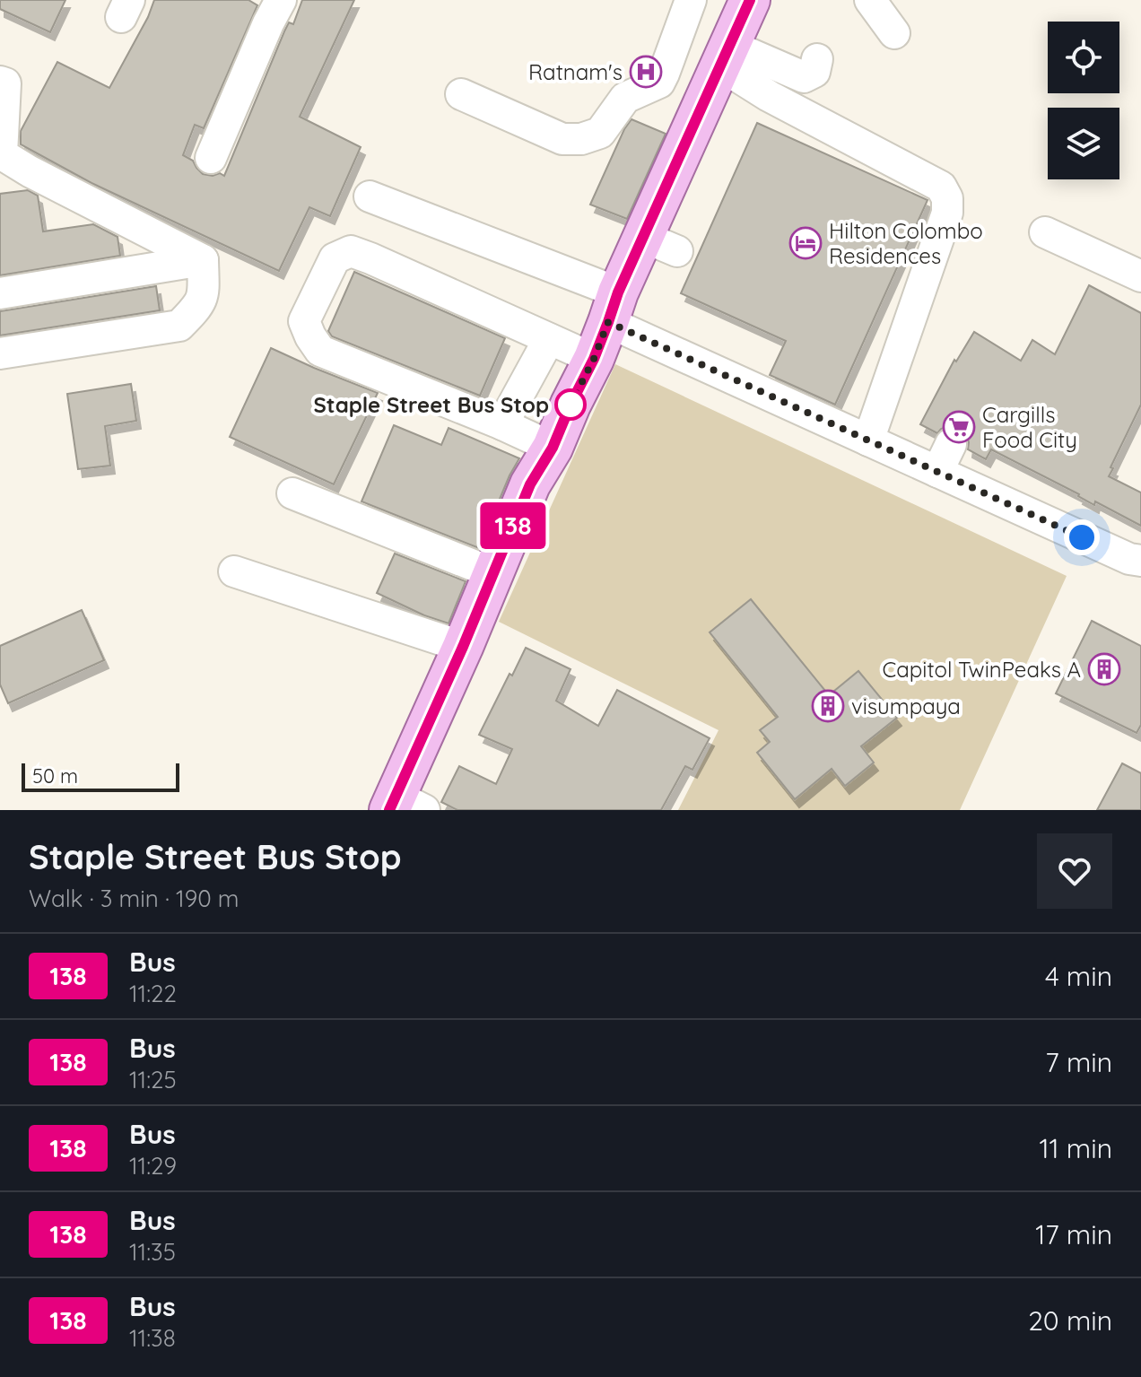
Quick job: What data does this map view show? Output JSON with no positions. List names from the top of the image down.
{
  "places": {
    "hospital": ["Ratnam's"],
    "hotel": ["Hilton Colombo Residences"],
    "other": ["Staple Street Bus Stop"],
    "supermarket": ["Cargills Food City"],
    "building": ["Capitol TwinPeaks A", "visumpaya"]
  },
  "lines": ["bus line 138"],
  "scale_bar": "50 m",
  "page": {
    "on_map": "138",
    "scale": "50 m",
    "heading": ["Staple Street Bus Stop", "Walk · 3 min · 190 m"],
    "list": [
      {
        "mark": "138",
        "name": "Bus",
        "note": "11:22",
        "value": "4 min"
      },
      {
        "mark": "138",
        "name": "Bus",
        "note": "11:25",
        "value": "7 min"
      },
      {
        "mark": "138",
        "name": "Bus",
        "note": "11:29",
        "value": "11 min"
      },
      {
        "mark": "138",
        "name": "Bus",
        "note": "11:35",
        "value": "17 min"
      },
      {
        "mark": "138",
        "name": "Bus",
        "note": "11:38",
        "value": "20 min"
      }
    ]
  }
}
